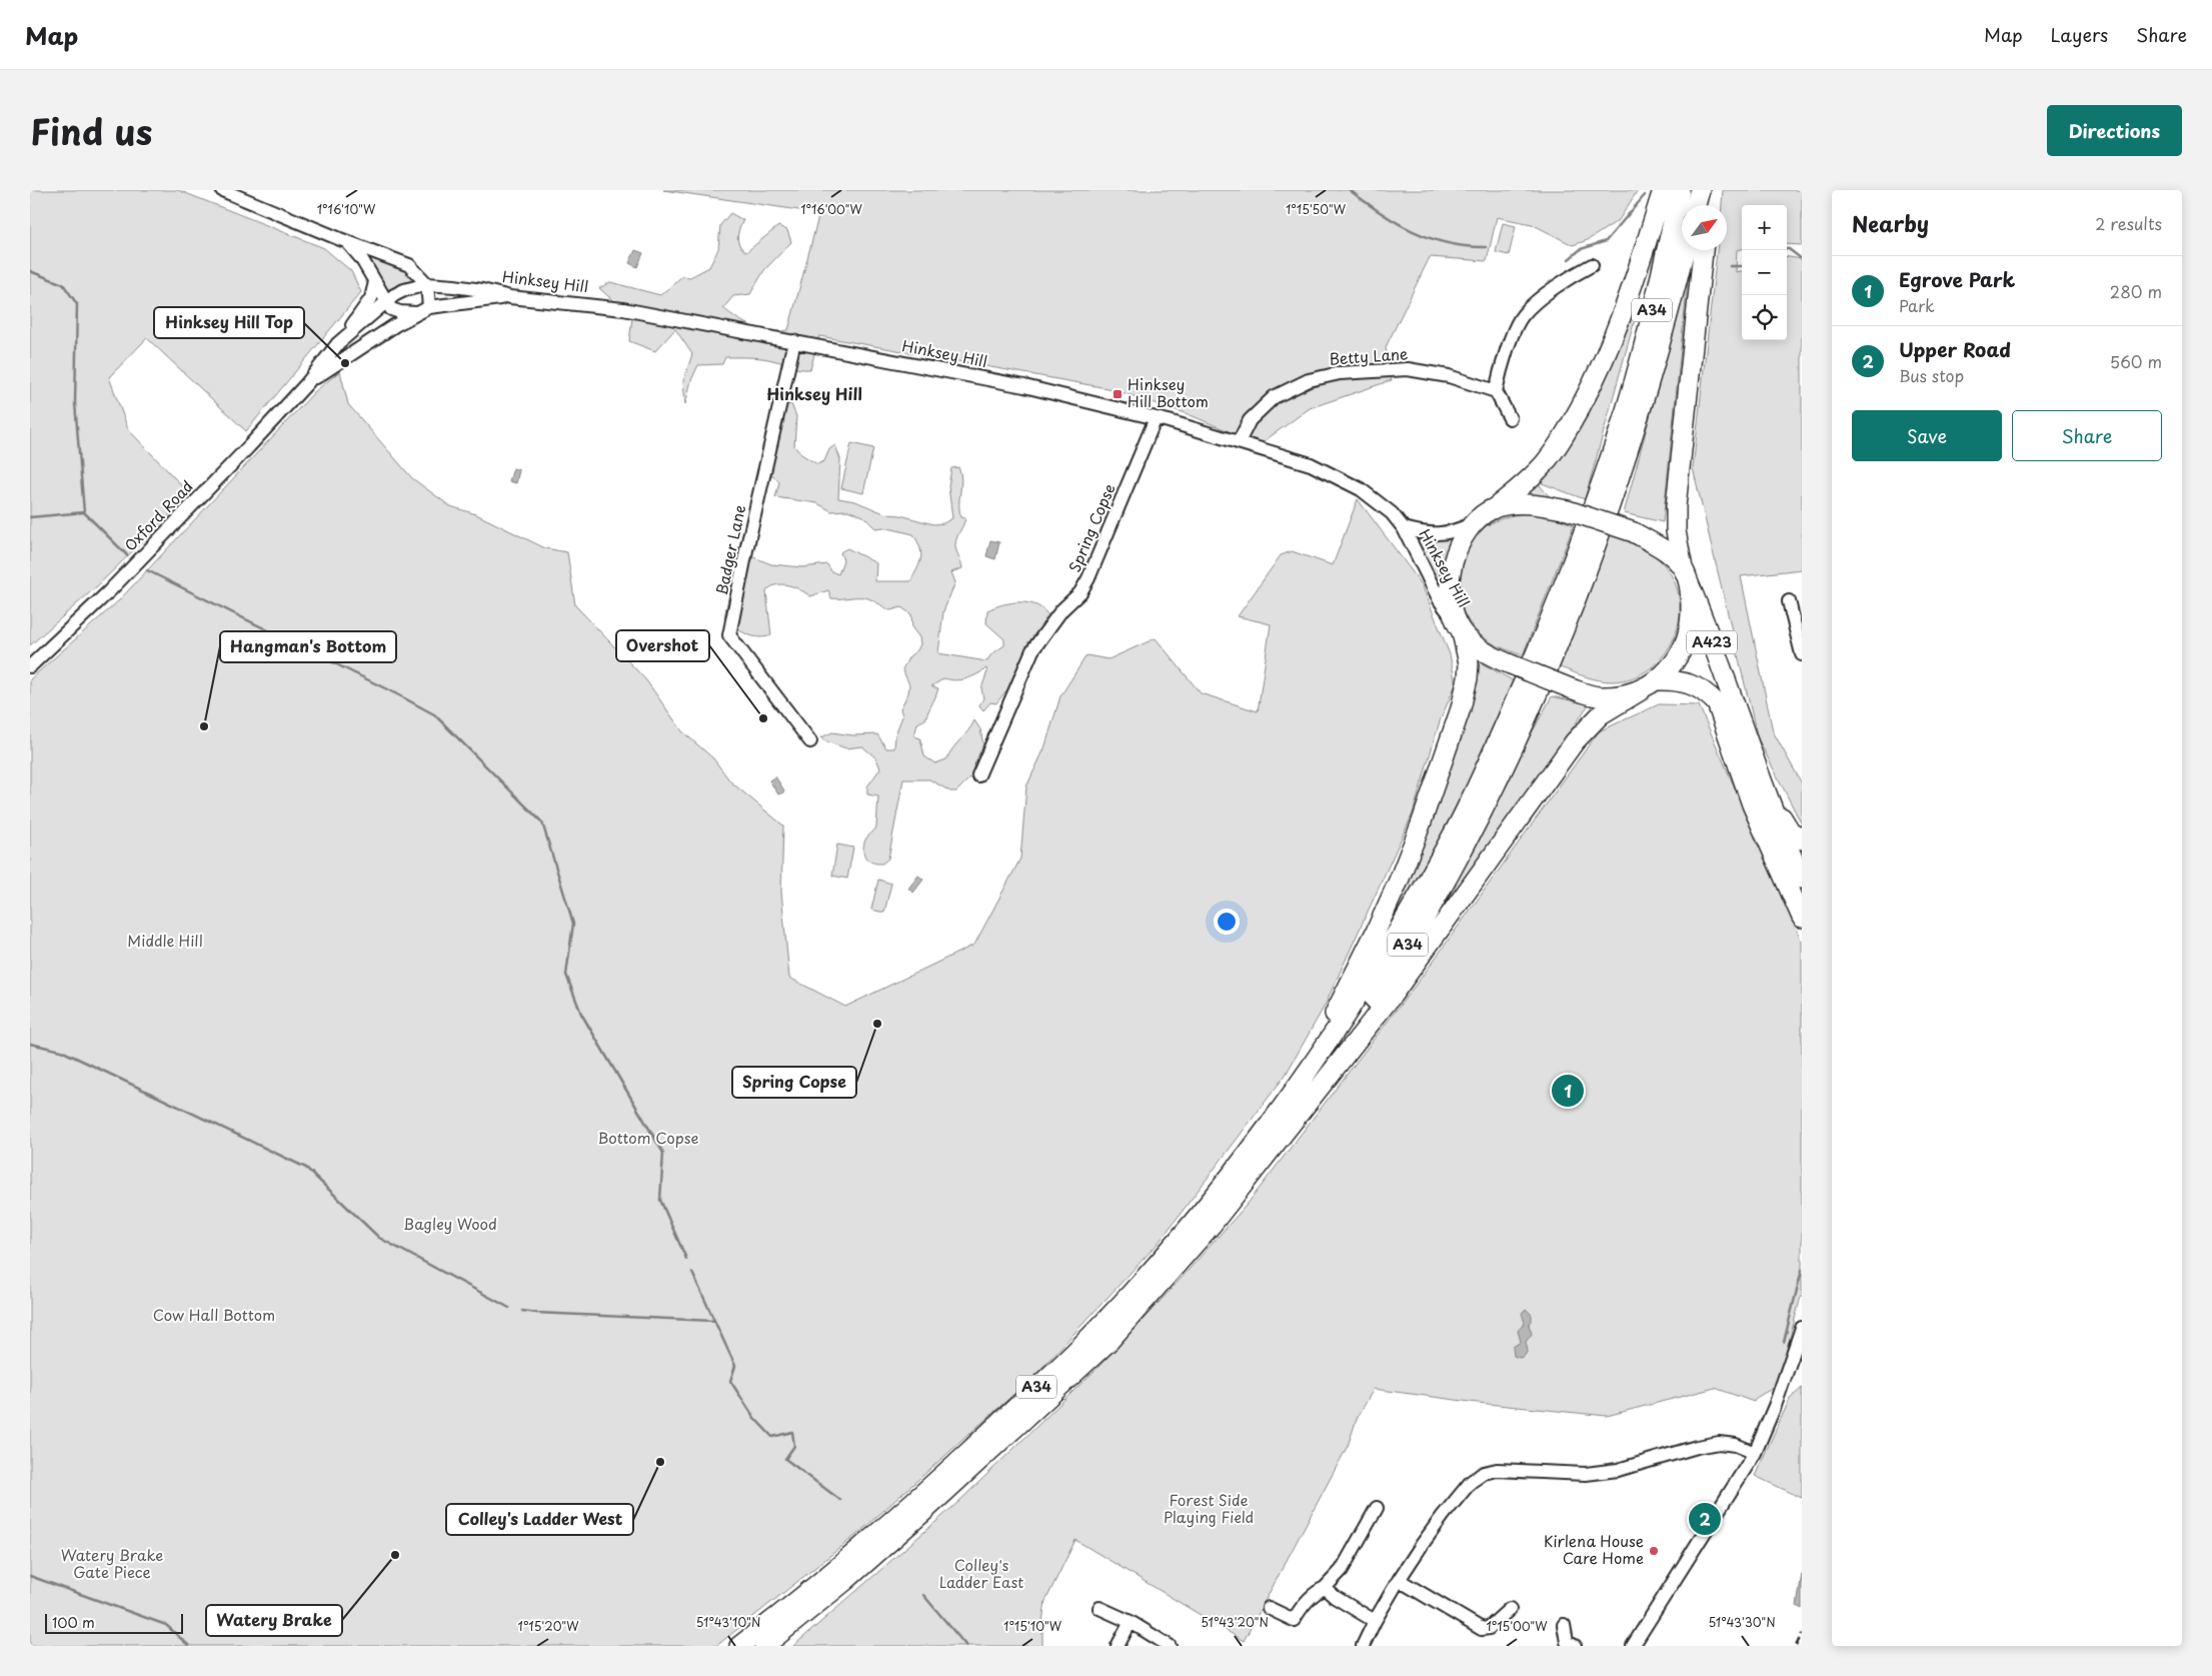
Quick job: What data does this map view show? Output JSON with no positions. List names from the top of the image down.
{
  "streets": {
    "highway": ["A34", "A423"],
    "street": [
      "Hinksey Hill",
      "Betty Lane",
      "Oxford Road",
      "Spring Copse",
      "Badger Lane"
    ]
  },
  "crossings": [
    ["Hinksey Hill", "Betty Lane"],
    ["Hinksey Hill", "Oxford Road"],
    ["Hinksey Hill", "Spring Copse"],
    ["Hinksey Hill", "Badger Lane"]
  ],
  "districts": ["Hinksey Hill"],
  "parks": [
    "Middle Hill",
    "Bottom Copse",
    "Bagley Wood",
    "Cow Hall Bottom",
    "Forest Side Playing Field",
    "Watery Brake Gate Piece",
    "Colley's Ladder East"
  ],
  "places": {
    "other": [
      "Hinksey Hill Top",
      "Overshot",
      "Hangman's Bottom",
      "Spring Copse",
      "Colley's Ladder West",
      "Kirlena House Care Home",
      "Watery Brake"
    ],
    "transit": ["Hinksey Hill Bottom"]
  },
  "scale_bar": "100 m",
  "north": "top right",
  "page": {
    "header": "Map",
    "nav": ["Map", "Layers", "Share"],
    "title": "Find us",
    "buttons": [
      "Directions",
      ["Save", "Share"]
    ],
    "heading": ["Nearby", "2 results"],
    "map_buttons": ["+", "−"],
    "list": [
      {
        "mark": "1",
        "name": "Egrove Park",
        "note": "Park",
        "value": "280 m"
      },
      {
        "mark": "2",
        "name": "Upper Road",
        "note": "Bus stop",
        "value": "560 m"
      }
    ],
    "pins": ["1", "2"],
    "scale": "100 m"
  },
  "coordinates": [
    "1°16'10\"W",
    "1°16'00\"W",
    "1°15'50\"W",
    "51°43'10\"N",
    "51°43'20\"N",
    "51°43'30\"N",
    "1°15'20\"W",
    "1°15'10\"W",
    "1°15'00\"W"
  ]
}
